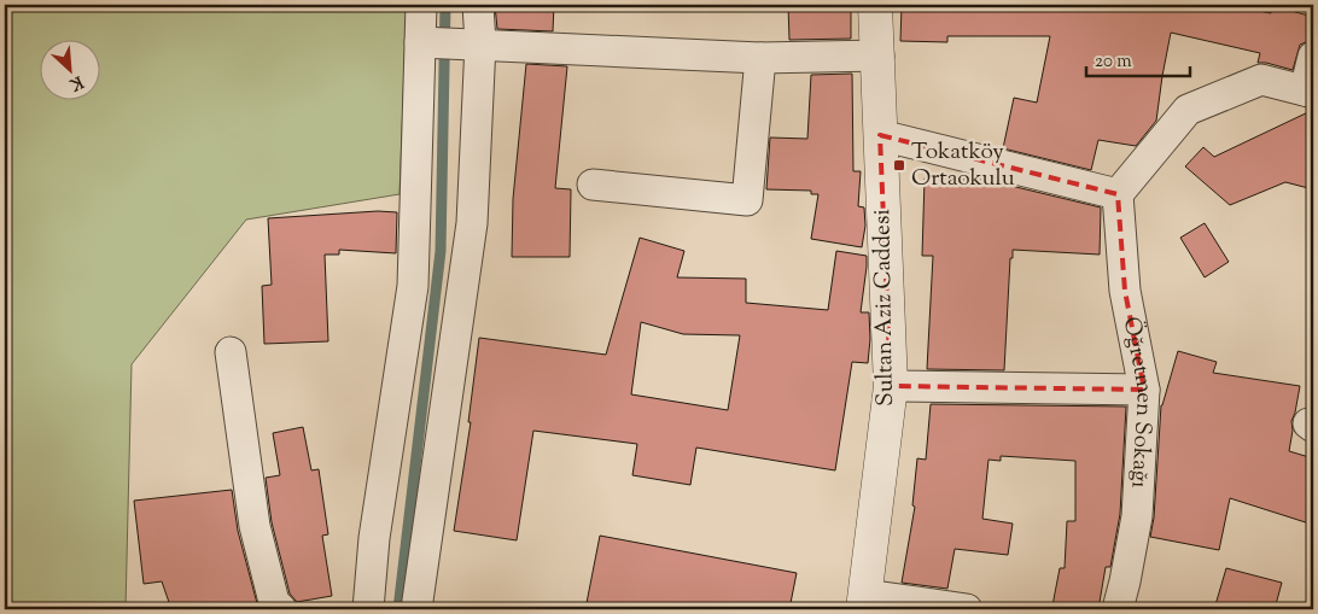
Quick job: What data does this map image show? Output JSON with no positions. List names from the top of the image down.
{
  "streets": {
    "street": ["Sultan Aziz Caddesi", "Öğretmen Sokağı"]
  },
  "places": {
    "transit": ["Tokatköy Ortaokulu"]
  },
  "scale_bar": "20 m",
  "north": "bottom right"
}
